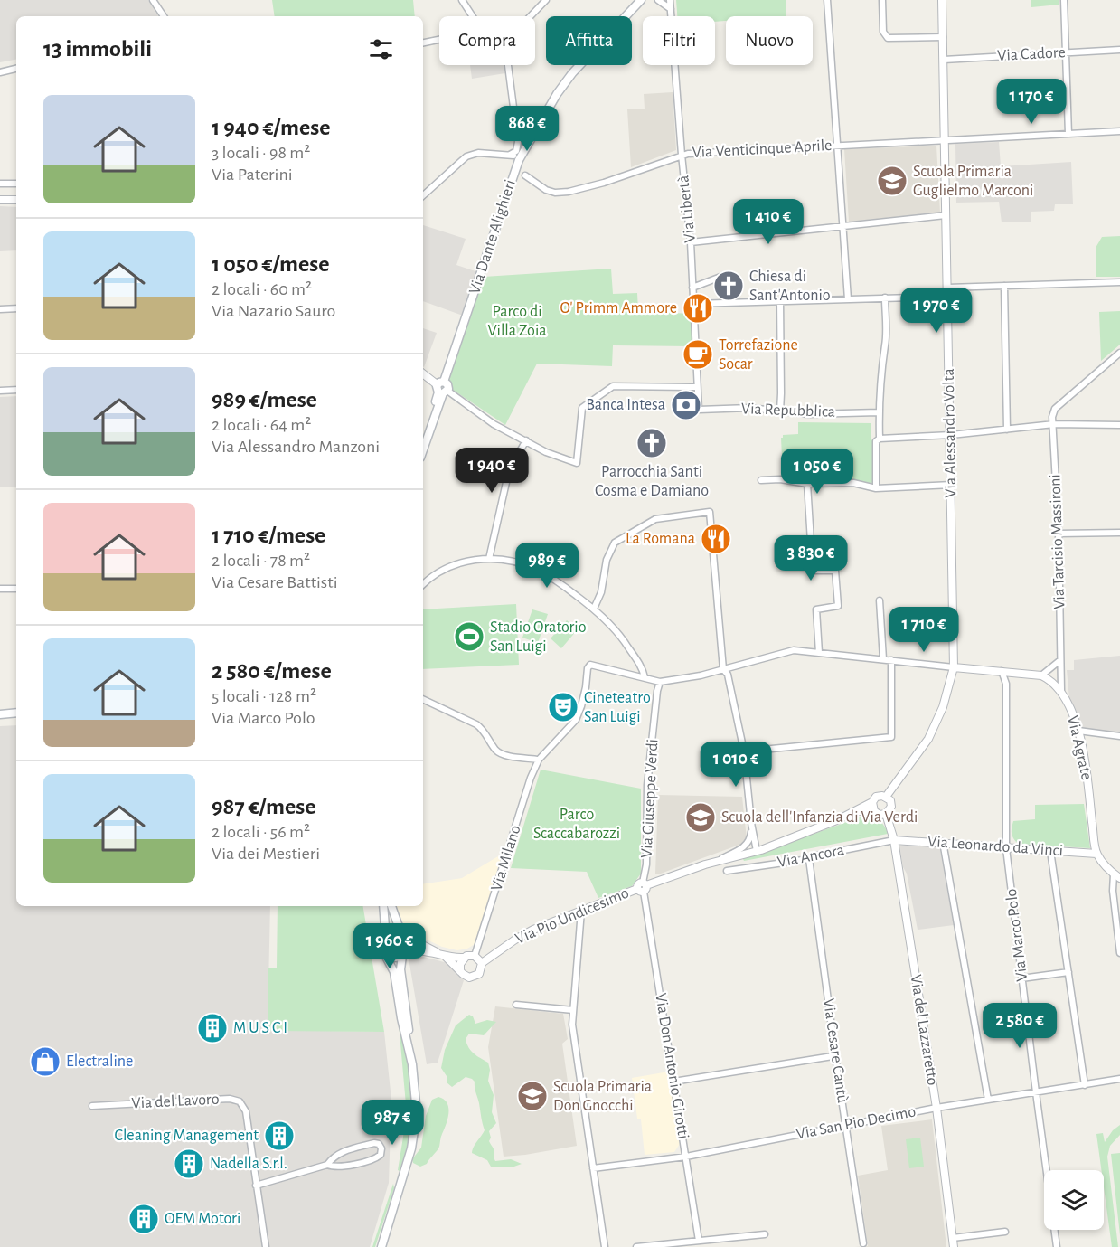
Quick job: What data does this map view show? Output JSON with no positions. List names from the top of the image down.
{
  "streets": {
    "main road": ["Via Dante Alighieri"],
    "street": [
      "Via Cadore",
      "Via Venticinque Aprile",
      "Via Libertà",
      "Via Repubblica",
      "Via Alessandro Volta",
      "Via Tarcisio Massironi",
      "Via Agrate",
      "Via Giuseppe Verdi",
      "Via Leonardo da Vinci",
      "Via Ancora",
      "Via Milano",
      "Via Pio Undicesimo",
      "Via Marco Polo",
      "Via del Lazzaretto",
      "Via Cesare Cantù",
      "Via Don Antonio Girotti",
      "Via del Lavoro",
      "Via San Pio Decimo"
    ]
  },
  "crossings": [
    ["Via Cadore", "Via Alessandro Volta"],
    ["Via Venticinque Aprile", "Via Libertà"],
    ["Via Venticinque Aprile", "Via Alessandro Volta"],
    ["Via Libertà", "Via Repubblica"],
    ["Via Alessandro Volta", "Via Agrate"],
    ["Via Alessandro Volta", "Via del Lazzaretto"],
    ["Via Tarcisio Massironi", "Via Agrate"],
    ["Via Agrate", "Via Leonardo da Vinci"],
    ["Via Agrate", "Via Marco Polo"],
    ["Via Giuseppe Verdi", "Via Pio Undicesimo"],
    ["Via Giuseppe Verdi", "Via Don Antonio Girotti"],
    ["Via Leonardo da Vinci", "Via Ancora"],
    ["Via Leonardo da Vinci", "Via Marco Polo"],
    ["Via Leonardo da Vinci", "Via del Lazzaretto"],
    ["Via Ancora", "Via del Lazzaretto"],
    ["Via Ancora", "Via Cesare Cantù"],
    ["Via Milano", "Via Pio Undicesimo"],
    ["Via Pio Undicesimo", "Via Don Antonio Girotti"],
    ["Via Marco Polo", "Via San Pio Decimo"],
    ["Via del Lazzaretto", "Via San Pio Decimo"],
    ["Via Cesare Cantù", "Via San Pio Decimo"],
    ["Via Don Antonio Girotti", "Via San Pio Decimo"]
  ],
  "parks": ["Parco di Villa Zoia", "Parco Scaccabarozzi"],
  "places": {
    "school or university": ["Scuola Primaria Guglielmo Marconi", "Scuola dell'Infanzia di Via Verdi", "Scuola Primaria Don Gnocchi"],
    "church": ["Chiesa di Sant'Antonio", "Parrocchia Santi Cosma e Damiano"],
    "restaurant": ["O' Primm Ammore", "La Romana"],
    "cafe": ["Torrefazione Socar"],
    "bank": ["Banca Intesa"],
    "sports": ["Stadio Oratorio San Luigi"],
    "theatre": ["Cineteatro San Luigi"],
    "building": [
      "M U S C I",
      "Cleaning Management",
      "Nadella S.r.l.",
      "OEM Motori"
    ],
    "shop": ["Electraline"]
  },
  "page": {
    "chip": [
      "Compra",
      "Affitta",
      "Filtri",
      "Nuovo"
    ],
    "heading": "13 immobili",
    "price": [
      "1 170 €",
      "868 €",
      "1 410 €",
      "1 970 €",
      "1 940 €",
      "1 050 €",
      "3 830 €",
      "989 €",
      "1 710 €",
      "1 010 €",
      "1 960 €",
      "2 580 €",
      "987 €"
    ],
    "list": [
      {
        "name": "1 940 €/mese",
        "note": "3 locali · 98 m² · Via Paterini"
      },
      {
        "name": "1 050 €/mese",
        "note": "2 locali · 60 m² · Via Nazario Sauro"
      },
      {
        "name": "989 €/mese",
        "note": "2 locali · 64 m² · Via Alessandro Manzoni"
      },
      {
        "name": "1 710 €/mese",
        "note": "2 locali · 78 m² · Via Cesare Battisti"
      },
      {
        "name": "2 580 €/mese",
        "note": "5 locali · 128 m² · Via Marco Polo"
      },
      {
        "name": "987 €/mese",
        "note": "2 locali · 56 m² · Via dei Mestieri"
      }
    ]
  }
}
